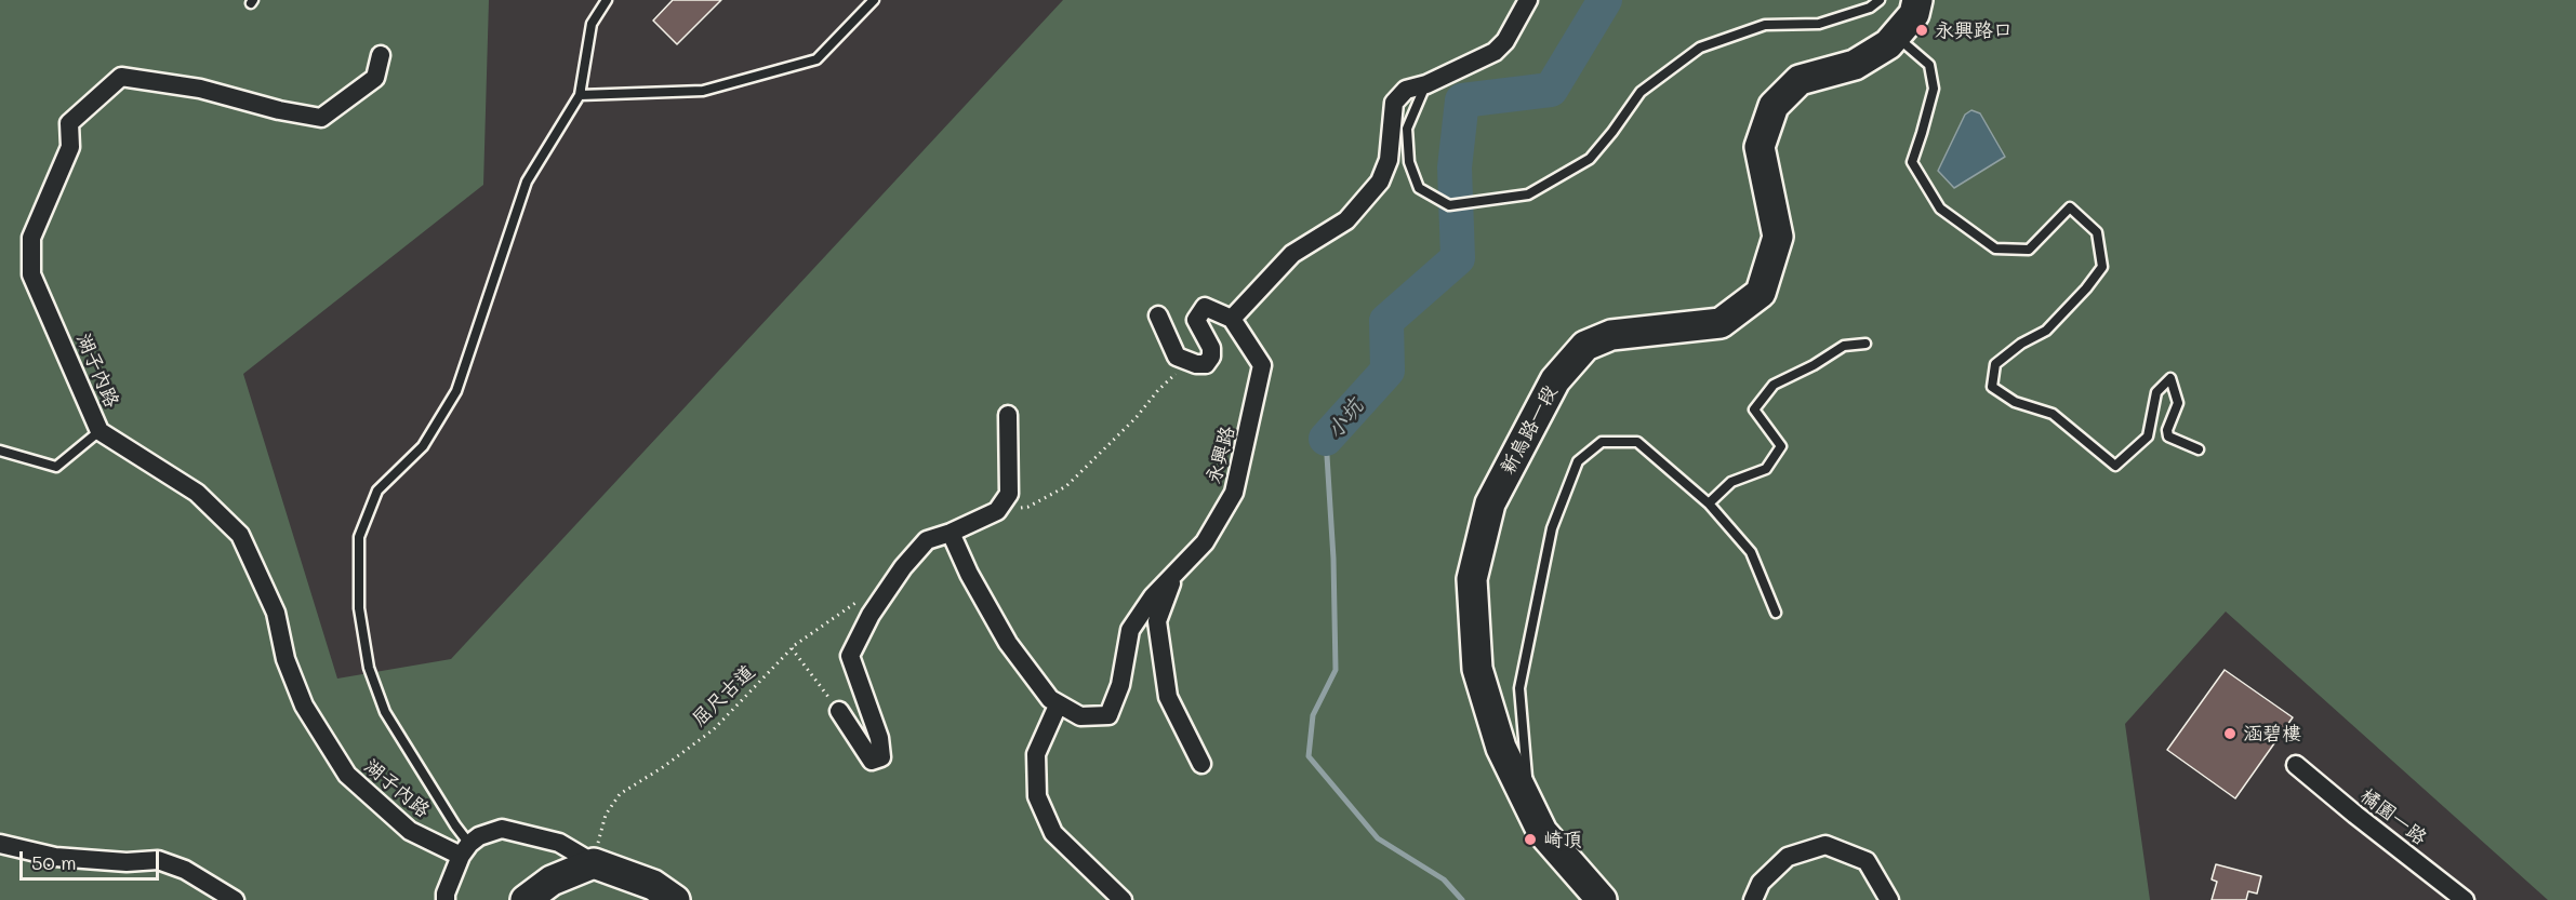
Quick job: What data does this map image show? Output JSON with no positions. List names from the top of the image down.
{
  "streets": {
    "main road": ["新烏路一段"],
    "street": ["湖子內路", "永興路", "橘園一路"],
    "path": ["屈尺古道"]
  },
  "water": ["小坑"],
  "places": ["永興路口", "涵碧樓", "崎頂"],
  "scale_bar": "50 m"
}
